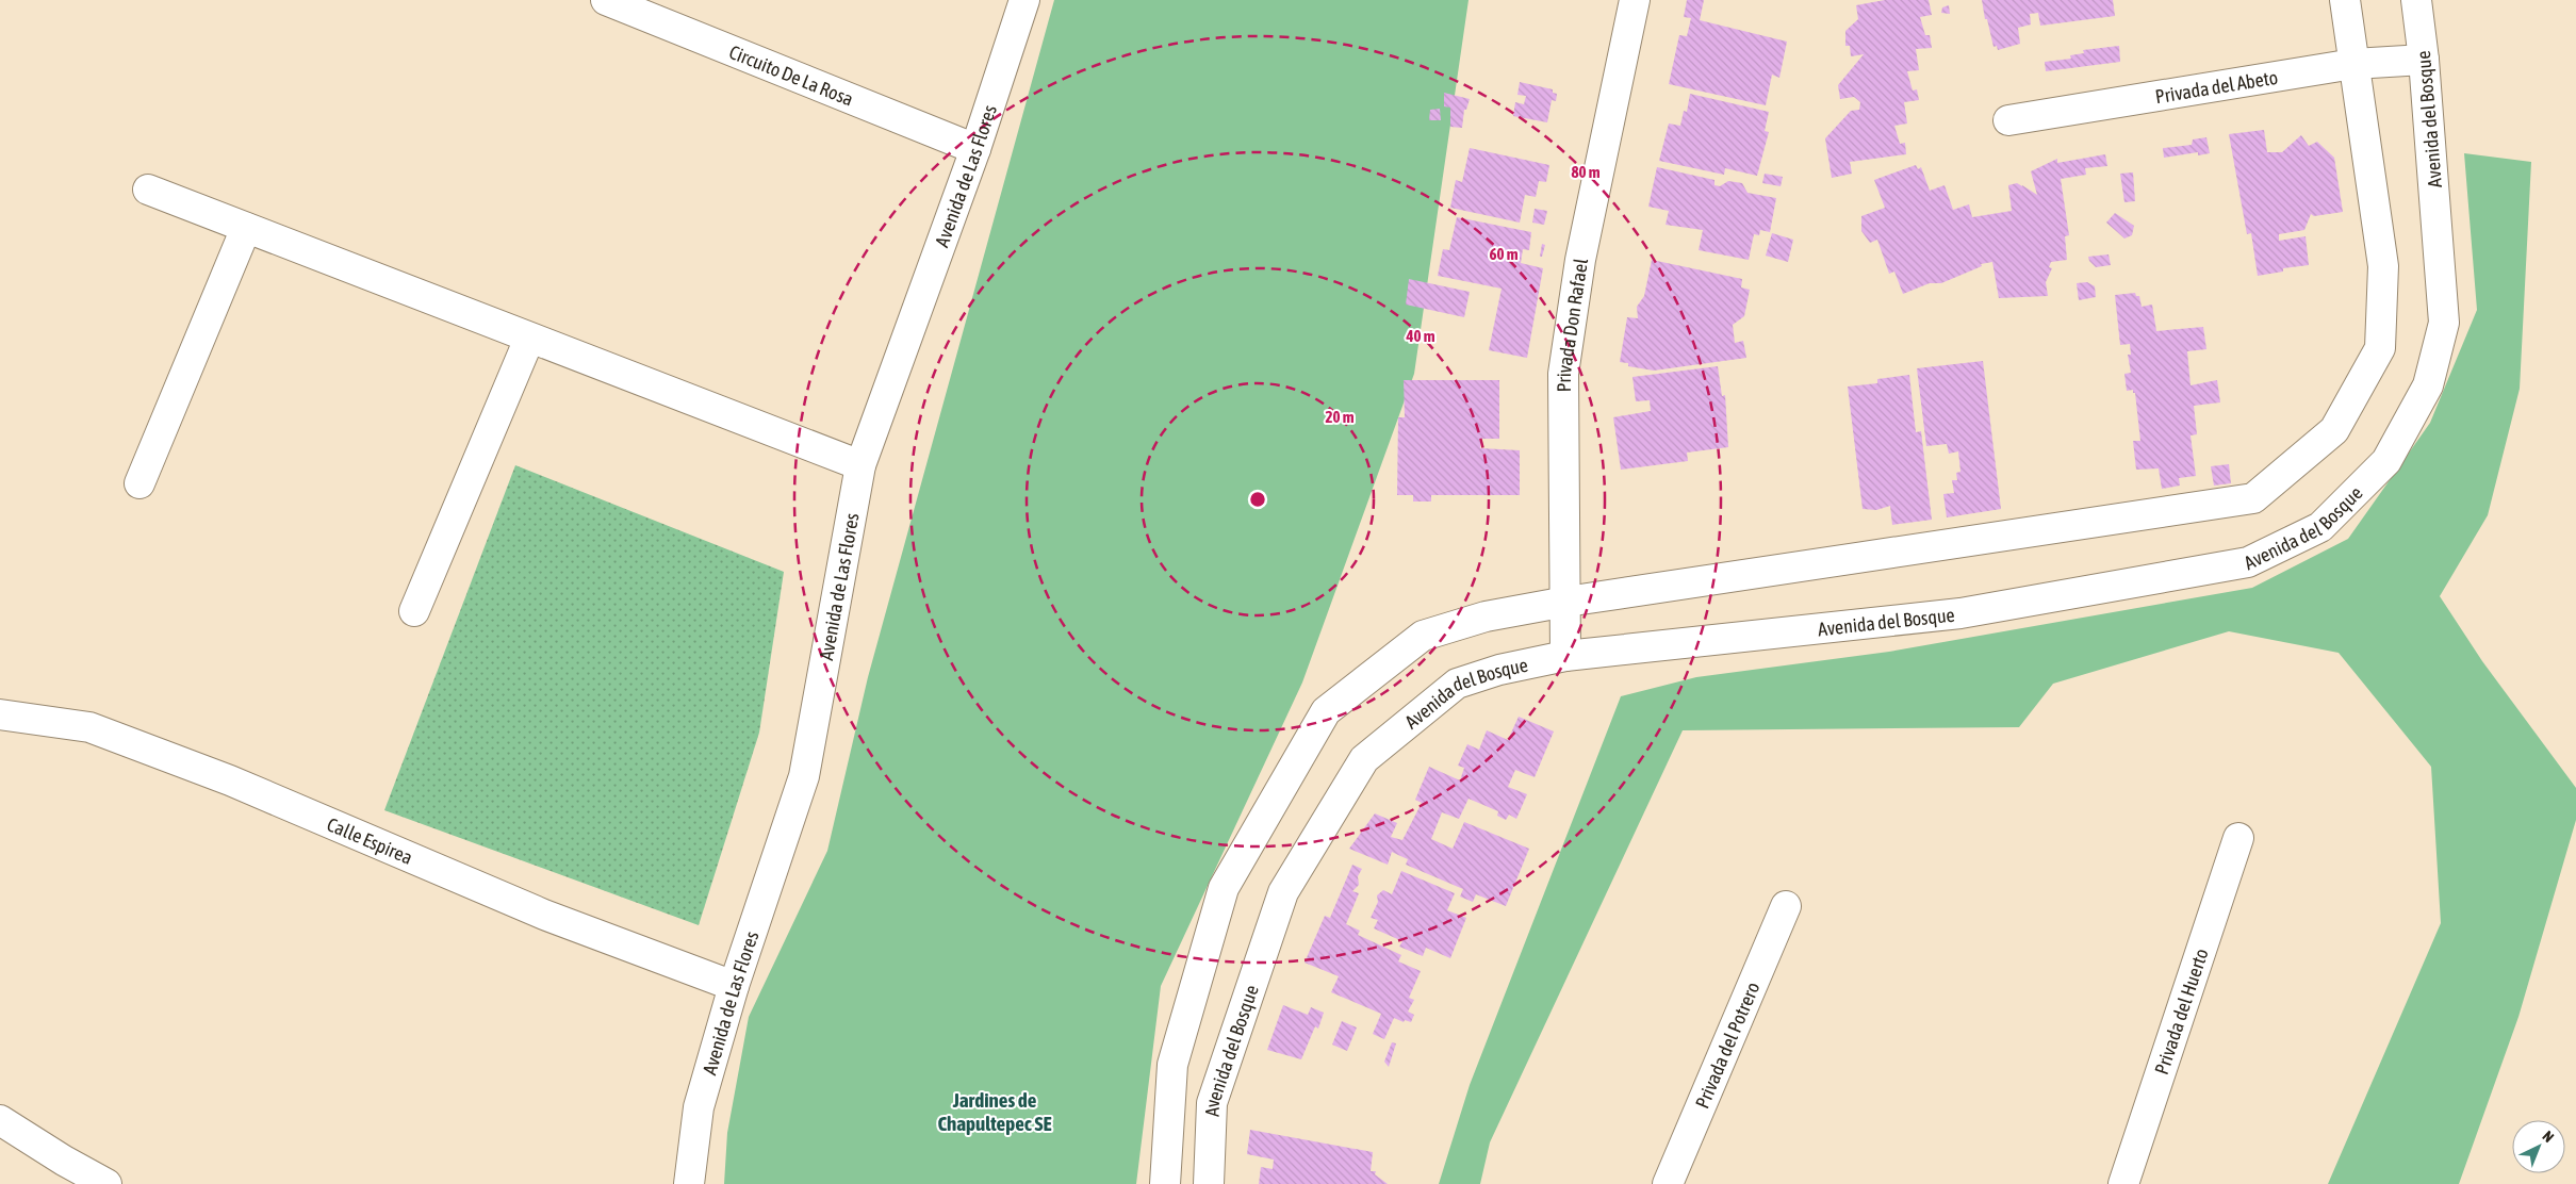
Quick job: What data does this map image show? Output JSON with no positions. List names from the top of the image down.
{
  "streets": {
    "street": [
      "Circuito De La Rosa",
      "Privada del Abeto",
      "Avenida del Bosque",
      "Avenida de Las Flores",
      "Privada Don Rafael",
      "Calle Espirea",
      "Privada del Huerto",
      "Privada del Potrero"
    ]
  },
  "crossings": [
    ["Circuito De La Rosa", "Avenida de Las Flores"],
    ["Privada del Abeto", "Avenida del Bosque"],
    ["Avenida del Bosque", "Privada Don Rafael"],
    ["Avenida de Las Flores", "Calle Espirea"]
  ],
  "districts": ["Jardines de Chapultepec SE"],
  "north": "top right",
  "rings": [
    "80 m",
    "60 m",
    "40 m",
    "20 m"
  ]
}
